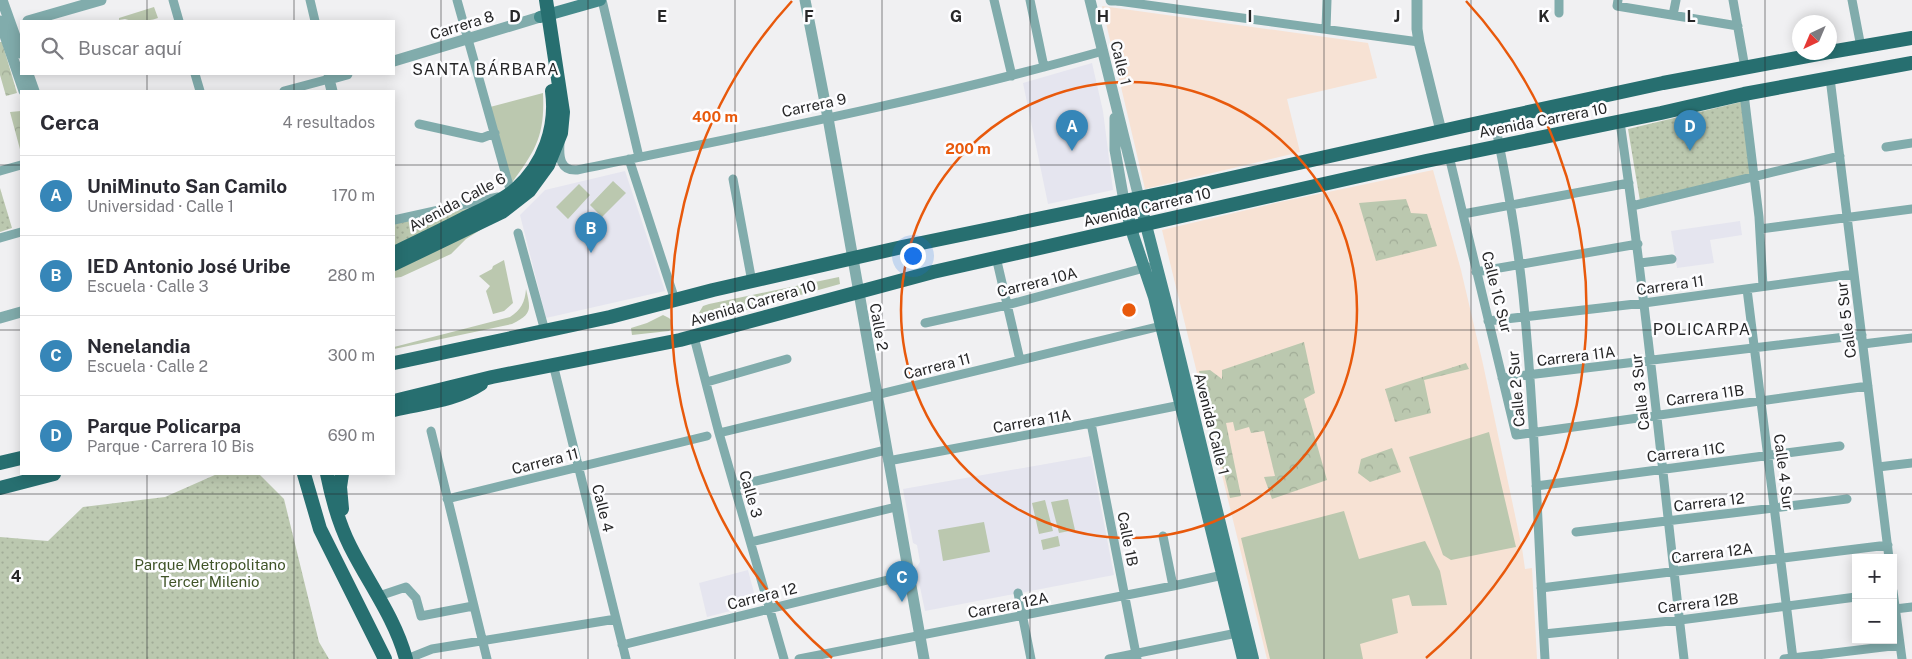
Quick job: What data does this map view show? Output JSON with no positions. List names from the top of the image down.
{
  "streets": {
    "main road": ["Avenida Carrera 10", "Avenida Calle 6", "Avenida Calle 1"],
    "street": [
      "Carrera 8",
      "Calle 1",
      "Carrera 9",
      "Carrera 10A",
      "Carrera 11",
      "Calle 1C Sur",
      "Calle 5 Sur",
      "Calle 2",
      "Carrera 11A",
      "Calle 2 Sur",
      "Calle 3 Sur",
      "Carrera 11B",
      "Carrera 11C",
      "Calle 4 Sur",
      "Calle 3",
      "Carrera 12",
      "Calle 4",
      "Calle 1B",
      "Carrera 12A",
      "Carrera 12B"
    ]
  },
  "crossings": [
    ["Carrera 8", "Avenida Calle 6"],
    ["Calle 1", "Carrera 9"],
    ["Calle 1", "Avenida Carrera 10"],
    ["Calle 1", "Avenida Calle 1"],
    ["Carrera 9", "Avenida Calle 6"],
    ["Carrera 9", "Calle 2"],
    ["Avenida Carrera 10", "Calle 1C Sur"],
    ["Avenida Carrera 10", "Calle 5 Sur"],
    ["Avenida Carrera 10", "Calle 2"],
    ["Avenida Carrera 10", "Calle 2 Sur"],
    ["Avenida Carrera 10", "Calle 3 Sur"],
    ["Avenida Carrera 10", "Avenida Calle 1"],
    ["Avenida Carrera 10", "Calle 3"],
    ["Avenida Carrera 10", "Calle 4"],
    ["Carrera 10A", "Avenida Calle 1"],
    ["Carrera 11", "Calle 1C Sur"],
    ["Carrera 11", "Calle 5 Sur"],
    ["Carrera 11", "Calle 2"],
    ["Carrera 11", "Calle 2 Sur"],
    ["Carrera 11", "Calle 3 Sur"],
    ["Carrera 11", "Avenida Calle 1"],
    ["Carrera 11", "Calle 4 Sur"],
    ["Carrera 11", "Calle 3"],
    ["Carrera 11", "Calle 4"],
    ["Calle 1C Sur", "Carrera 11A"],
    ["Calle 1C Sur", "Carrera 11B"],
    ["Calle 5 Sur", "Carrera 11A"],
    ["Calle 5 Sur", "Carrera 11B"],
    ["Calle 5 Sur", "Carrera 12A"],
    ["Calle 2", "Carrera 11A"],
    ["Calle 2", "Carrera 12"],
    ["Calle 2", "Carrera 12A"],
    ["Carrera 11A", "Calle 2 Sur"],
    ["Carrera 11A", "Calle 3 Sur"],
    ["Carrera 11A", "Avenida Calle 1"],
    ["Carrera 11A", "Calle 4 Sur"],
    ["Carrera 11A", "Calle 3"],
    ["Carrera 11A", "Calle 1B"],
    ["Calle 2 Sur", "Carrera 11B"],
    ["Calle 2 Sur", "Carrera 11C"],
    ["Calle 2 Sur", "Carrera 12A"],
    ["Calle 2 Sur", "Carrera 12B"],
    ["Calle 3 Sur", "Carrera 11B"],
    ["Calle 3 Sur", "Carrera 11C"],
    ["Calle 3 Sur", "Carrera 12"],
    ["Calle 3 Sur", "Carrera 12A"],
    ["Calle 3 Sur", "Carrera 12B"],
    ["Carrera 11B", "Calle 4 Sur"],
    ["Avenida Calle 1", "Carrera 12A"],
    ["Carrera 11C", "Calle 4 Sur"],
    ["Calle 4 Sur", "Carrera 12"],
    ["Calle 4 Sur", "Carrera 12A"],
    ["Calle 4 Sur", "Carrera 12B"],
    ["Calle 3", "Carrera 12"],
    ["Carrera 12", "Calle 4"],
    ["Calle 1B", "Carrera 12A"]
  ],
  "districts": ["SANTA BÁRBARA", "POLICARPA"],
  "parks": ["Parque Metropolitano Tercer Milenio"],
  "north": "bottom left",
  "page": {
    "search": "Buscar aquí",
    "heading": ["Cerca", "4 resultados"],
    "pins": [
      "A",
      "D",
      "B",
      "C"
    ],
    "list": [
      {
        "mark": "A",
        "name": "UniMinuto San Camilo",
        "note": "Universidad · Calle 1",
        "value": "170 m"
      },
      {
        "mark": "B",
        "name": "IED Antonio José Uribe",
        "note": "Escuela · Calle 3",
        "value": "280 m"
      },
      {
        "mark": "C",
        "name": "Nenelandia",
        "note": "Escuela · Calle 2",
        "value": "300 m"
      },
      {
        "mark": "D",
        "name": "Parque Policarpa",
        "note": "Parque · Carrera 10 Bis",
        "value": "690 m"
      }
    ],
    "map_buttons": ["+", "−"]
  },
  "grid": {
    "columns": [
      "D",
      "E",
      "F",
      "G",
      "H",
      "I",
      "J",
      "K",
      "L"
    ],
    "rows": ["4"]
  },
  "rings": ["400 m", "200 m"]
}
